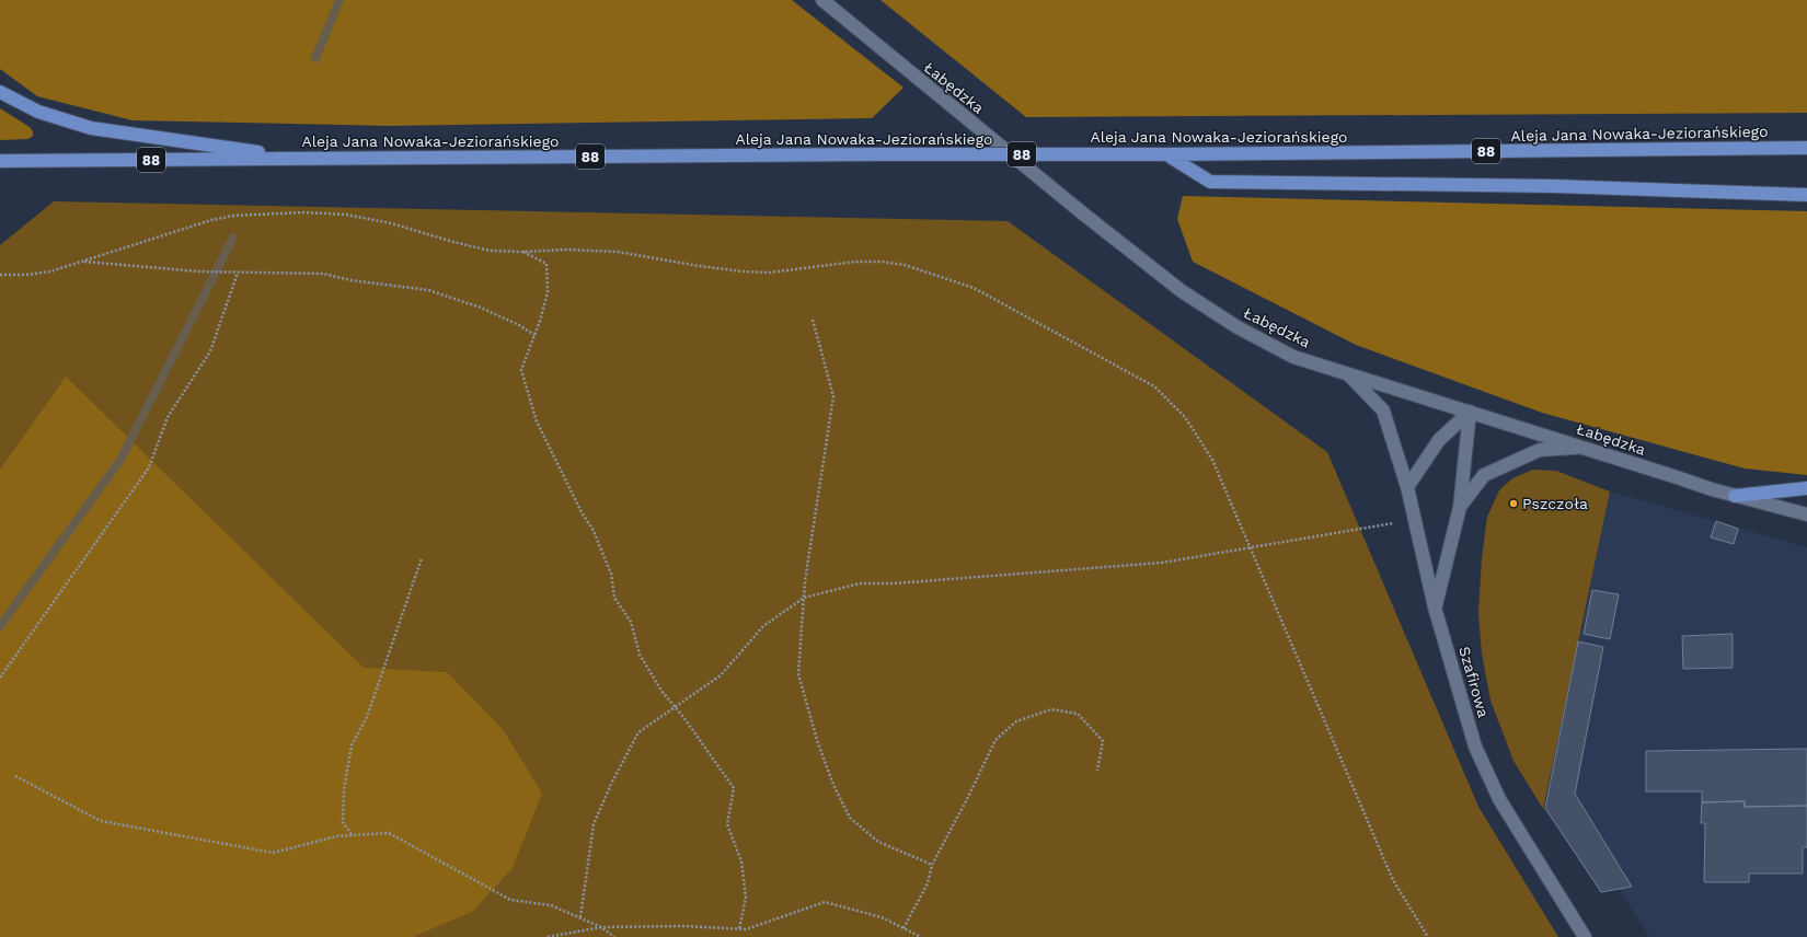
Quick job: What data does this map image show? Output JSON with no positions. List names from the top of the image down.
{
  "streets": {
    "main road": ["Aleja Jana Nowaka-Jeziorańskiego", "88"],
    "street": ["Łabędzka", "Szafirowa"]
  },
  "crossings": [
    ["Łabędzka", "Szafirowa"]
  ],
  "places": ["Pszczoła"]
}
